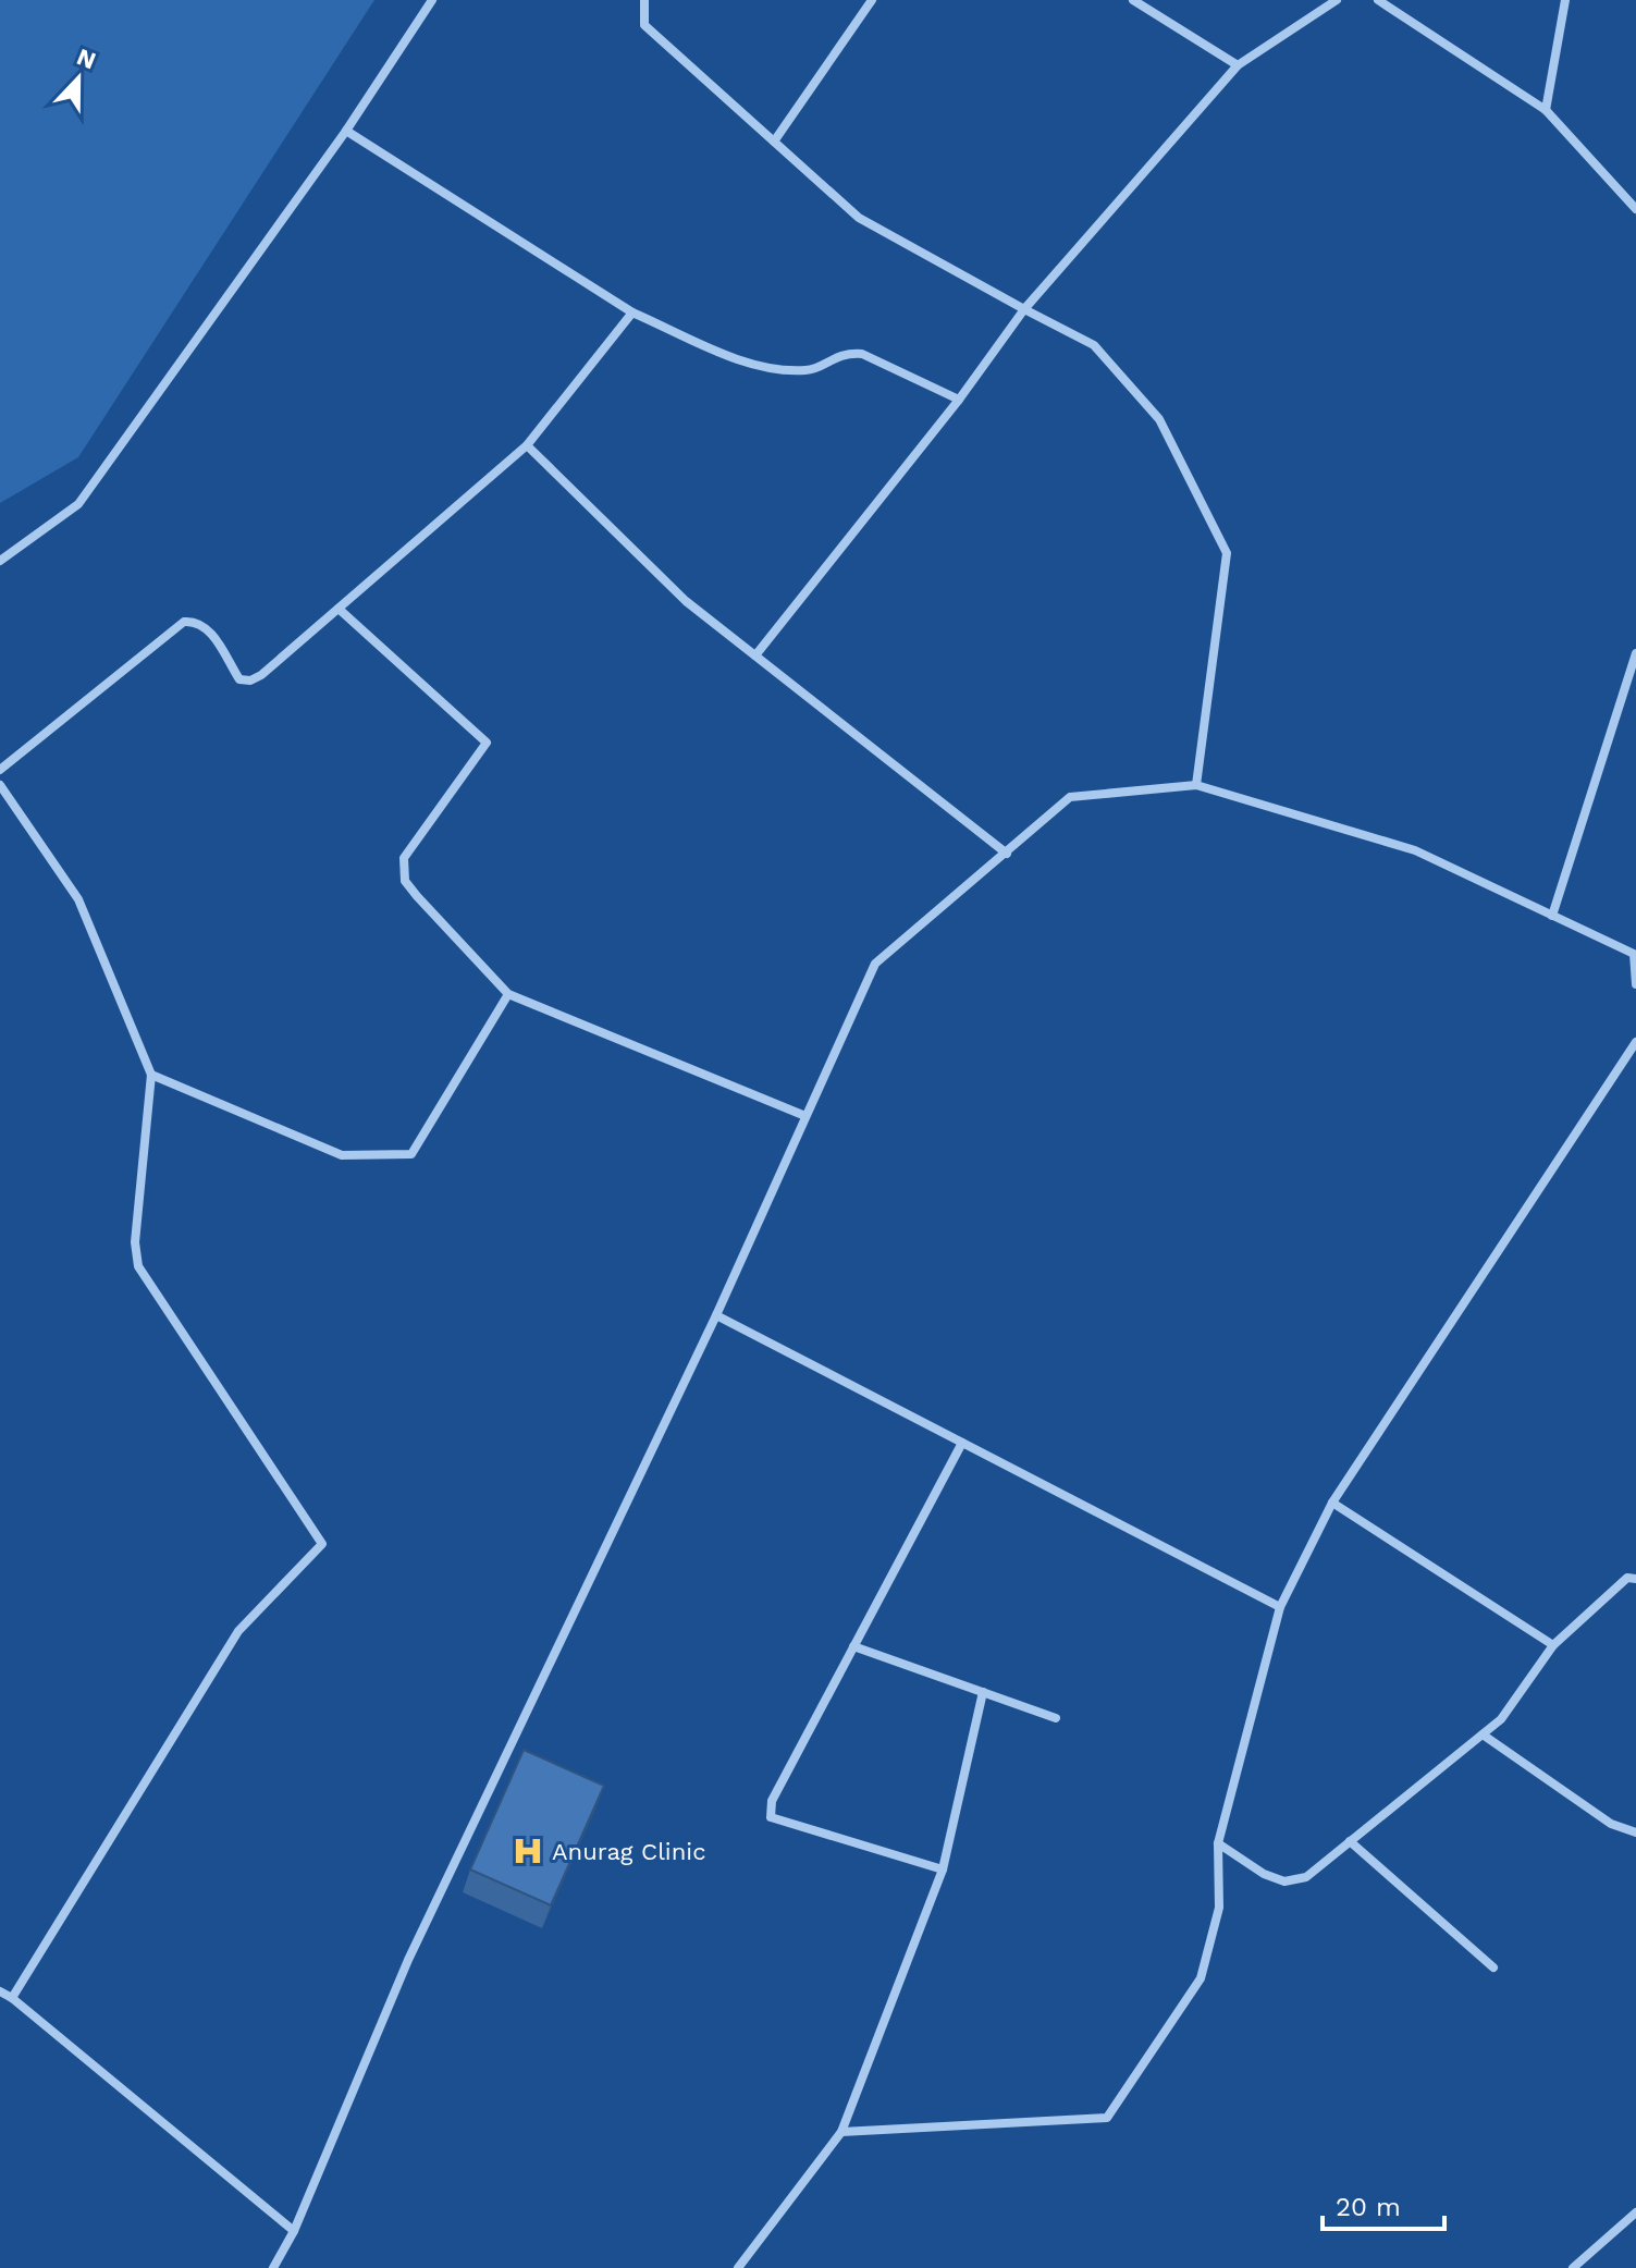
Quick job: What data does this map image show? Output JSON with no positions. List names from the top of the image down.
{
  "places": {
    "hospital": ["Anurag Clinic"]
  },
  "scale_bar": "20 m",
  "north": "top"
}
